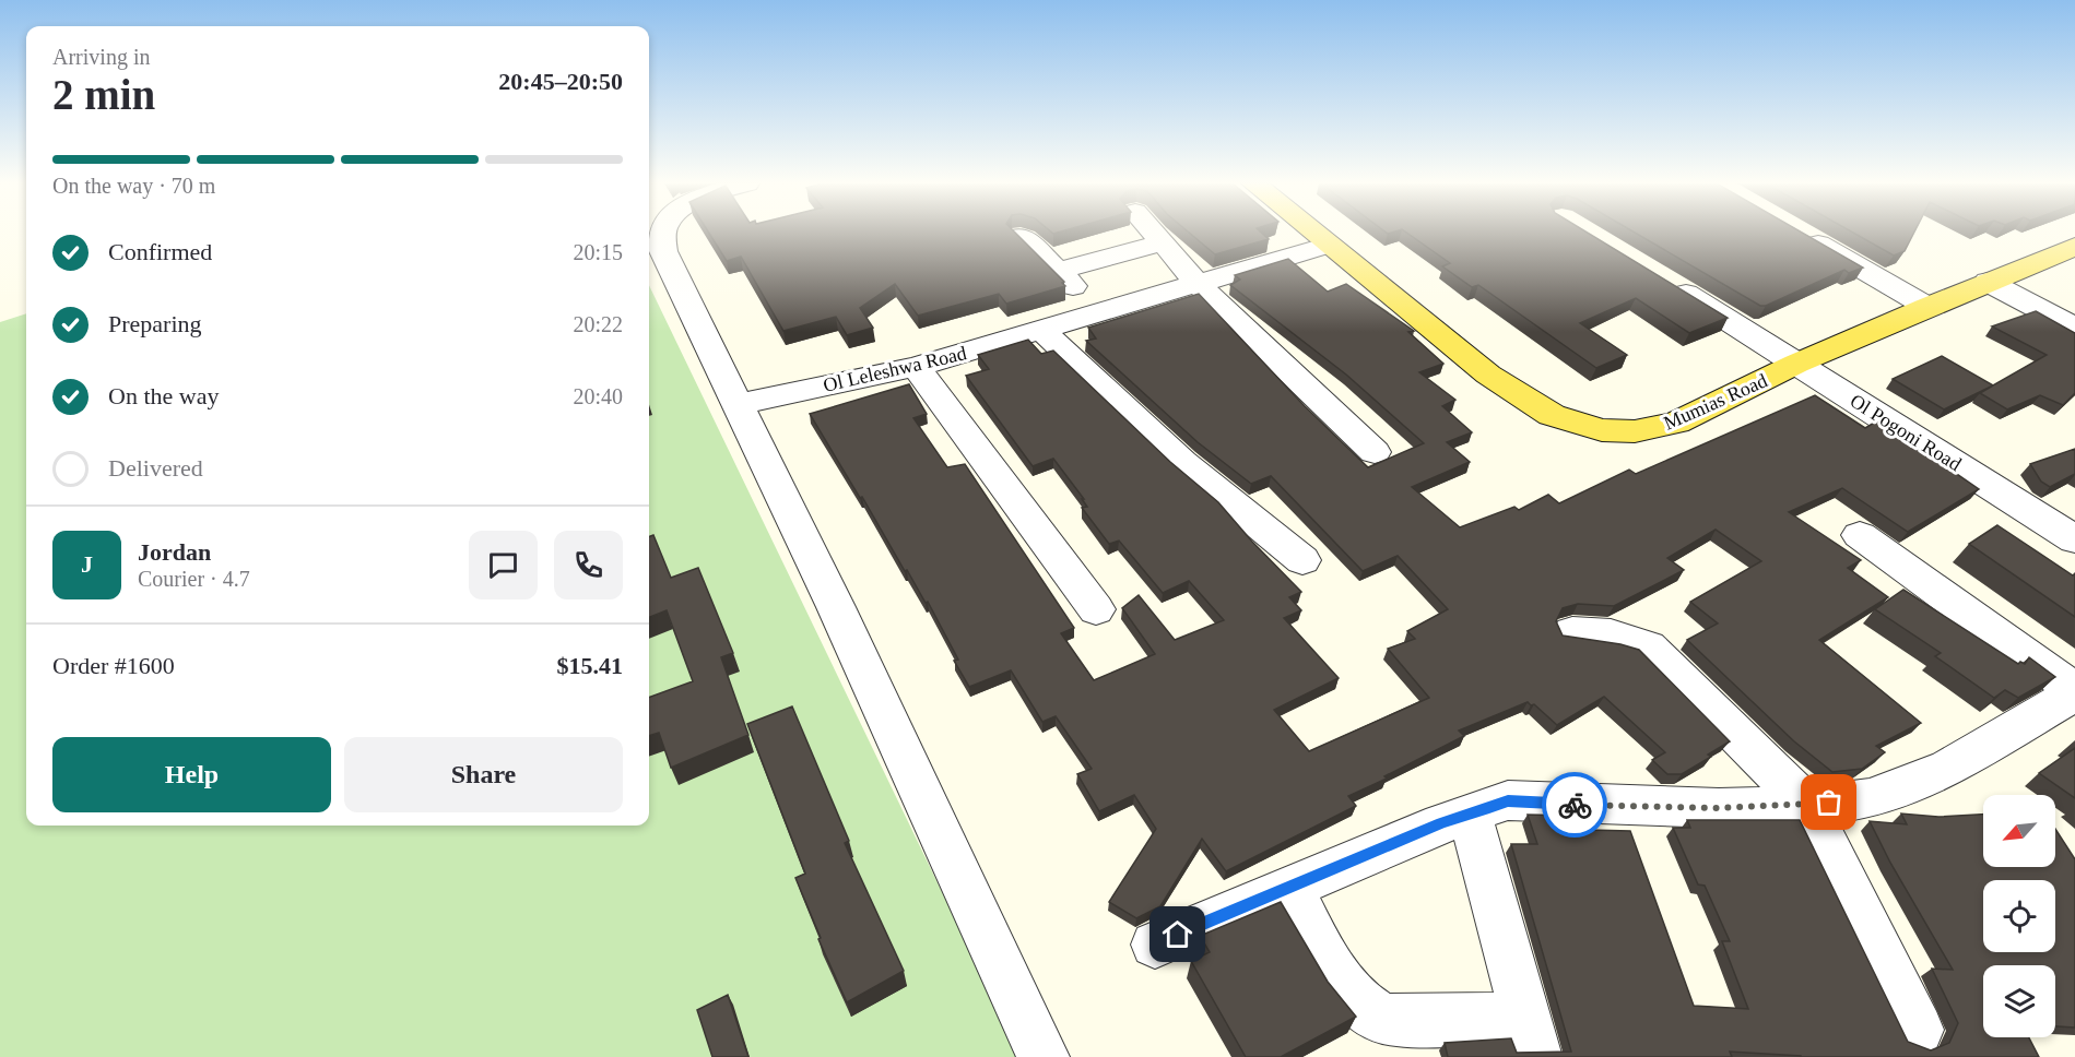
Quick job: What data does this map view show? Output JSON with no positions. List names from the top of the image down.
{
  "streets": {
    "main road": ["Mumias Road"],
    "street": ["Ol Leleshwa Road", "Ol Pogoni Road"]
  },
  "crossings": [
    ["Ol Leleshwa Road", "Mumias Road"],
    ["Mumias Road", "Ol Pogoni Road"]
  ],
  "north": "bottom left",
  "page": {
    "heading": ["2 min", "Arriving in", "20:45–20:50"],
    "panel": [
      "Jordan",
      "Courier · 4.7",
      "Order #1600",
      "$15.41"
    ],
    "bar": "On the way · 70 m",
    "list": [
      ["Confirmed", "20:15"],
      ["Preparing", "20:22"],
      ["On the way", "20:40"],
      "Delivered"
    ],
    "round": "J",
    "buttons": ["Help", "Share"]
  }
}
